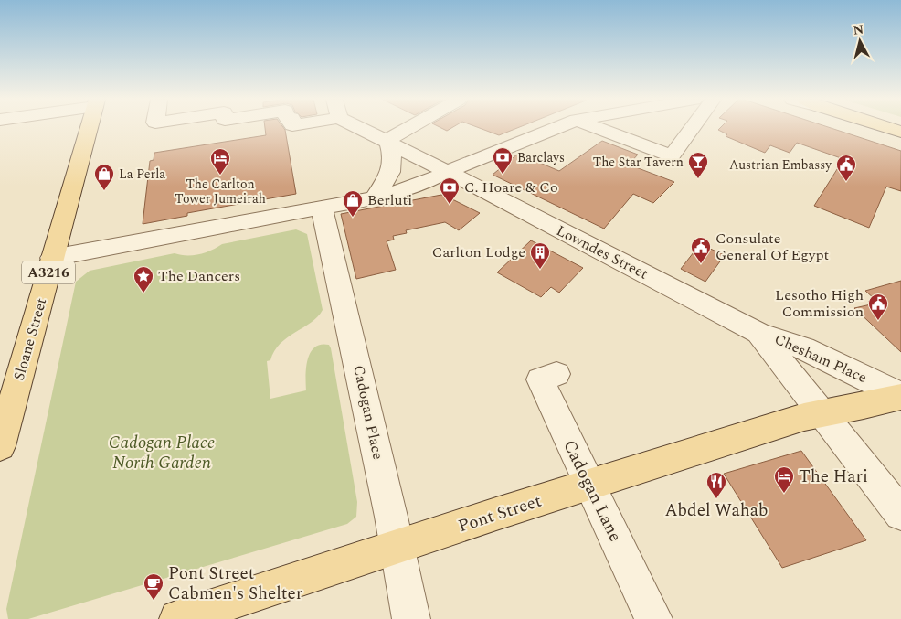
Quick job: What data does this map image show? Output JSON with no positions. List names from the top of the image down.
{
  "streets": {
    "main road": [
      "A3216",
      "Sloane Street",
      "Chesham Place",
      "Pont Street"
    ],
    "street": ["Lowndes Street", "Cadogan Place", "Cadogan Lane"]
  },
  "crossings": [
    ["Lowndes Street", "Chesham Place"],
    ["Chesham Place", "Pont Street"],
    ["Cadogan Place", "Pont Street"],
    ["Cadogan Lane", "Pont Street"]
  ],
  "parks": ["Cadogan Place North Garden"],
  "places": {
    "bank": ["Barclays", "C. Hoare & Co"],
    "hotel": ["The Carlton Tower Jumeirah", "The Hari"],
    "bar": ["The Star Tavern"],
    "public building": ["Austrian Embassy", "Consulate General Of Egypt", "Lesotho High Commission"],
    "shop": ["La Perla", "Berluti"],
    "building": ["Carlton Lodge"],
    "place": ["The Dancers"],
    "restaurant": ["Abdel Wahab"],
    "cafe": ["Pont Street Cabmen's Shelter"]
  },
  "north": "top"
}
